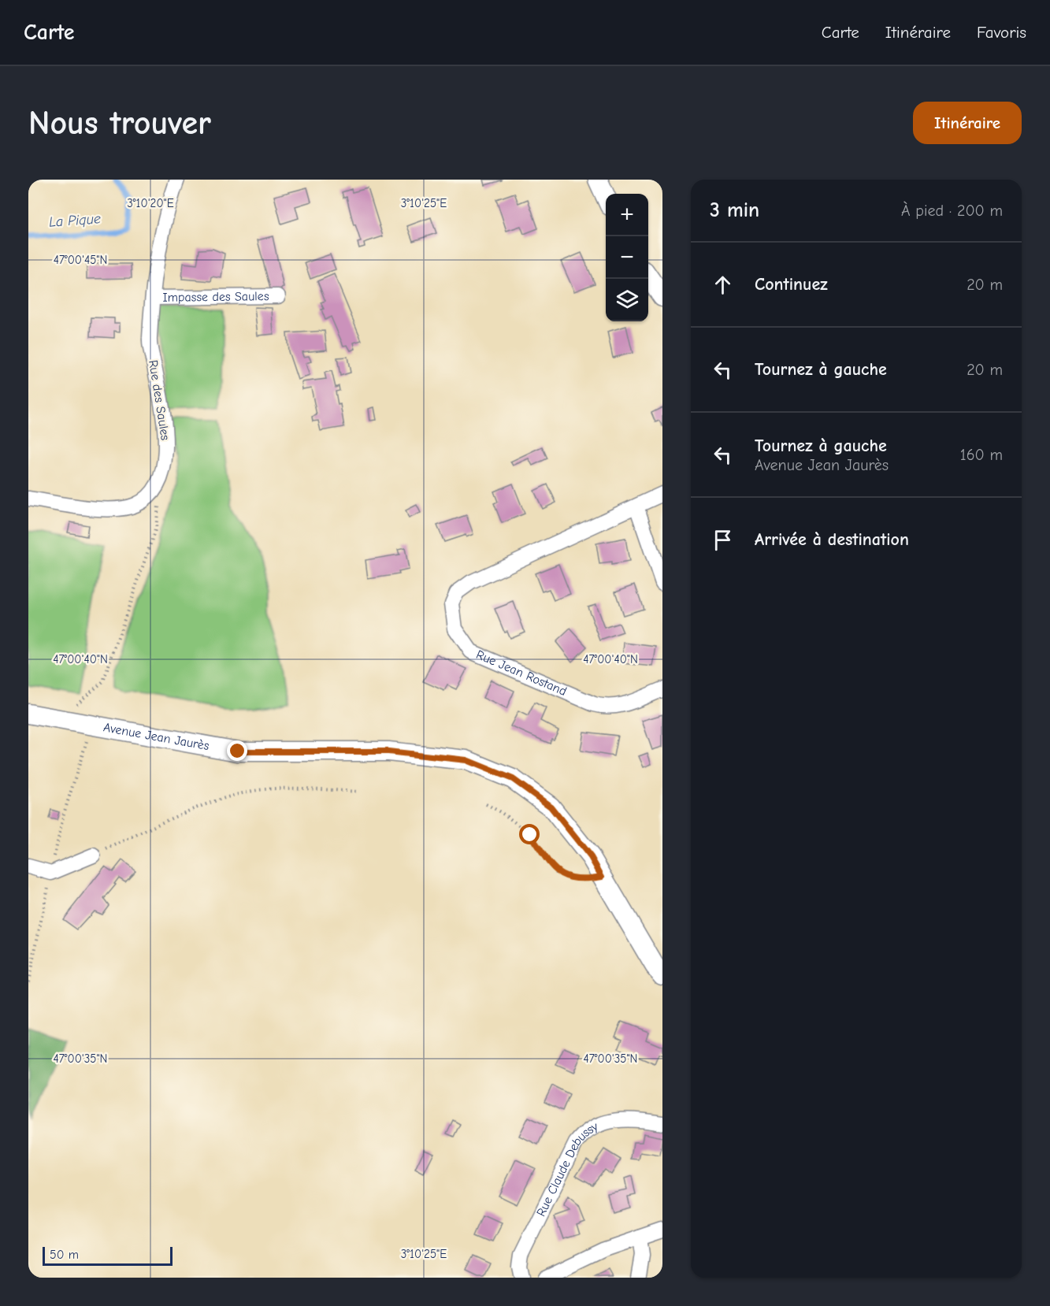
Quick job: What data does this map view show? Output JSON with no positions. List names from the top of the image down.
{
  "streets": {
    "street": [
      "Impasse des Saules",
      "Rue des Saules",
      "Rue Jean Rostand",
      "Avenue Jean Jaurès",
      "Rue Claude Debussy"
    ]
  },
  "crossings": [
    ["Impasse des Saules", "Rue des Saules"]
  ],
  "water": ["La Pique"],
  "scale_bar": "50 m",
  "page": {
    "header": "Carte",
    "nav": ["Carte", "Itinéraire", "Favoris"],
    "buttons": "Itinéraire",
    "title": "Nous trouver",
    "heading": ["3 min", "À pied · 200 m"],
    "map_buttons": ["+", "−"],
    "list": [
      ["Continuez", "20 m"],
      ["Tournez à gauche", "20 m"],
      ["Tournez à gauche", "Avenue Jean Jaurès", "160 m"],
      "Arrivée à destination"
    ],
    "scale": "50 m"
  },
  "coordinates": [
    "3°10'20\"E",
    "3°10'25\"E",
    "47°00'45\"N",
    "47°00'40\"N",
    "47°00'35\"N"
  ]
}
